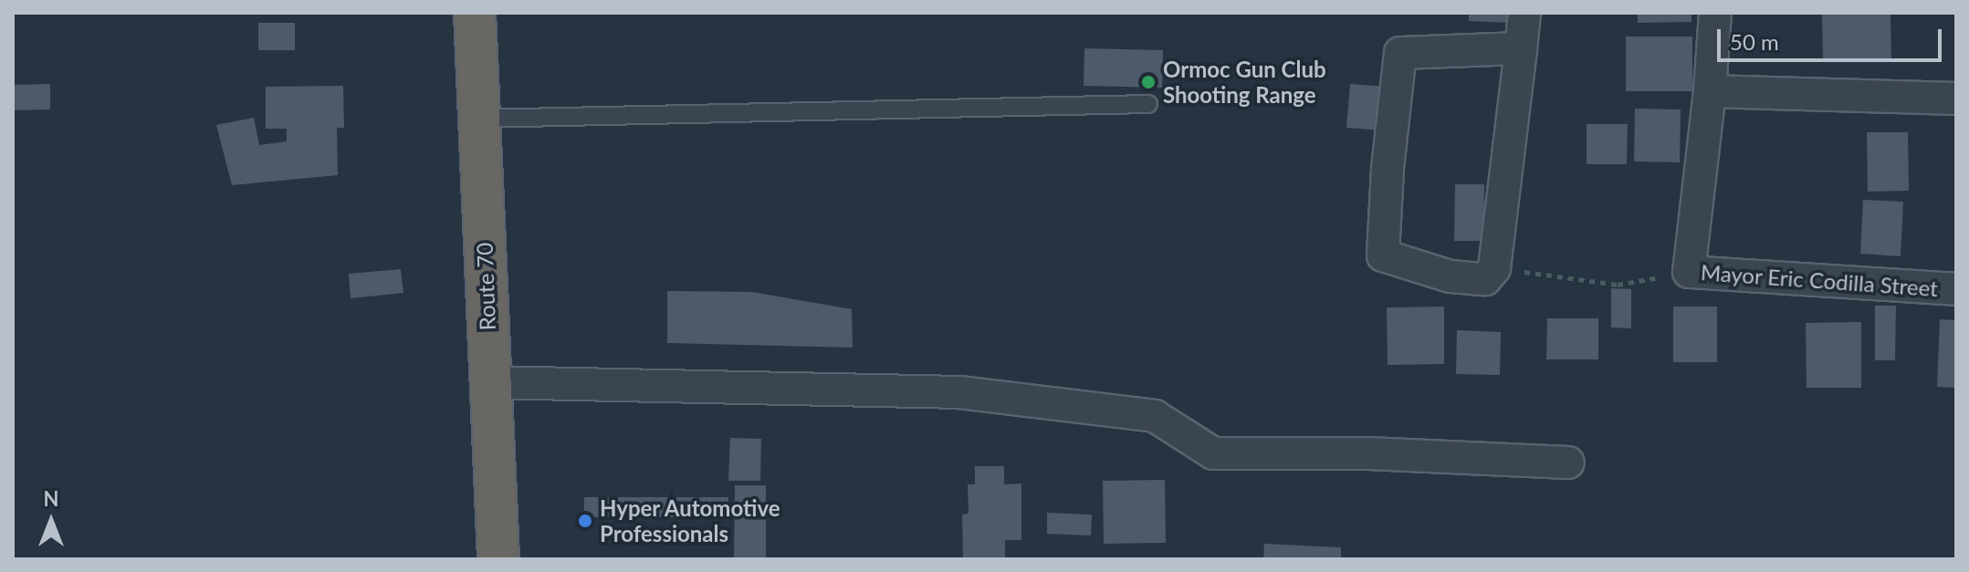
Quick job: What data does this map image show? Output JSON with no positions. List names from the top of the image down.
{
  "streets": {
    "highway": ["Route 70"],
    "street": ["Mayor Eric Codilla Street"]
  },
  "places": ["Ormoc Gun Club Shooting Range", "Hyper Automotive Professionals"],
  "scale_bar": "50 m",
  "north": "top"
}
